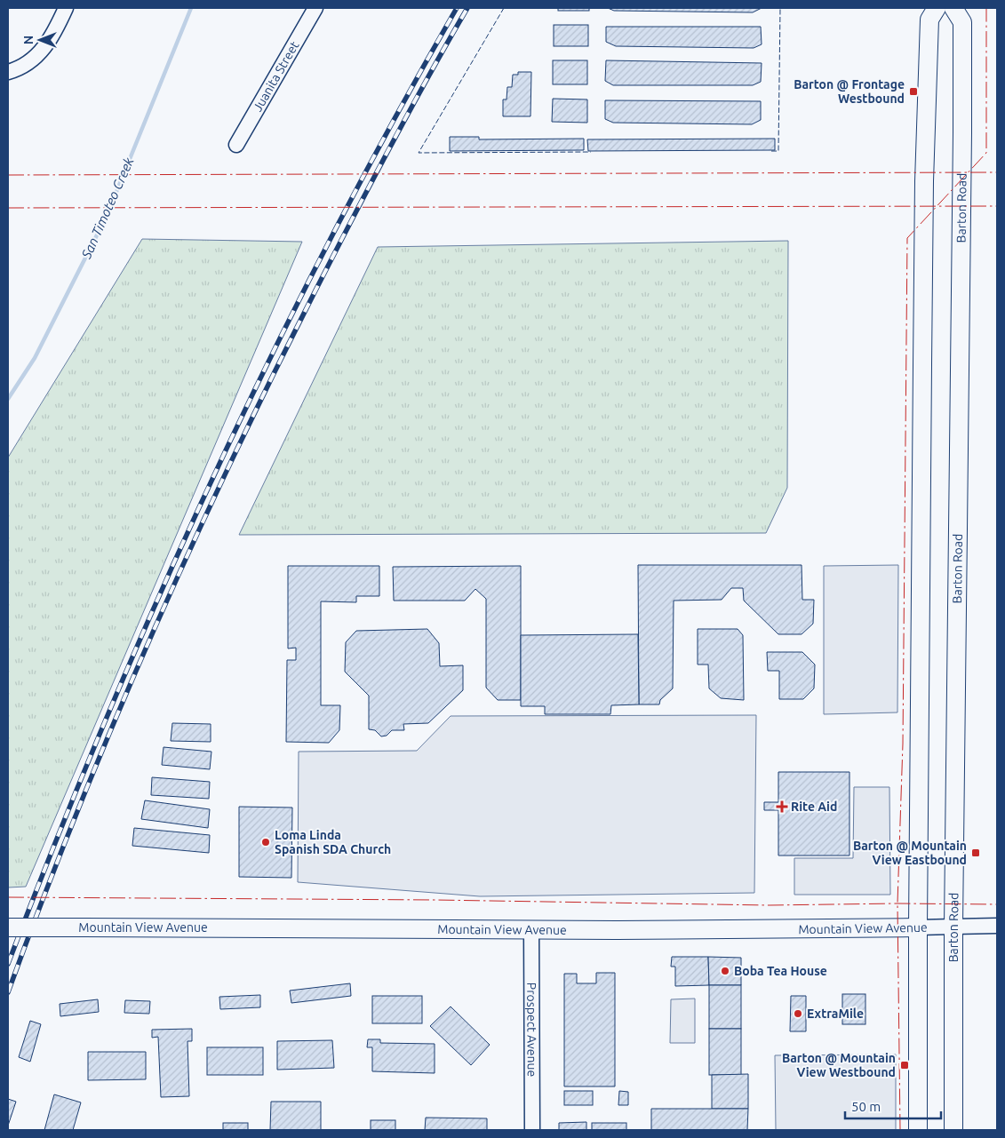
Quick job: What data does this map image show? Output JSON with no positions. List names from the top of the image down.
{
  "streets": {
    "main road": ["Barton Road", "Mountain View Avenue"],
    "street": ["Juanita Street", "Prospect Avenue"]
  },
  "crossings": [
    ["Barton Road", "Mountain View Avenue"],
    ["Mountain View Avenue", "Prospect Avenue"]
  ],
  "water": ["San Timoteo Creek"],
  "places": {
    "transit": ["Barton @ Frontage Westbound", "Barton @ Mountain View Eastbound", "Barton @ Mountain View Westbound"],
    "health": ["Rite Aid"],
    "other": ["Loma Linda Spanish SDA Church", "Boba Tea House", "ExtraMile"]
  },
  "scale_bar": "50 m",
  "north": "left"
}
